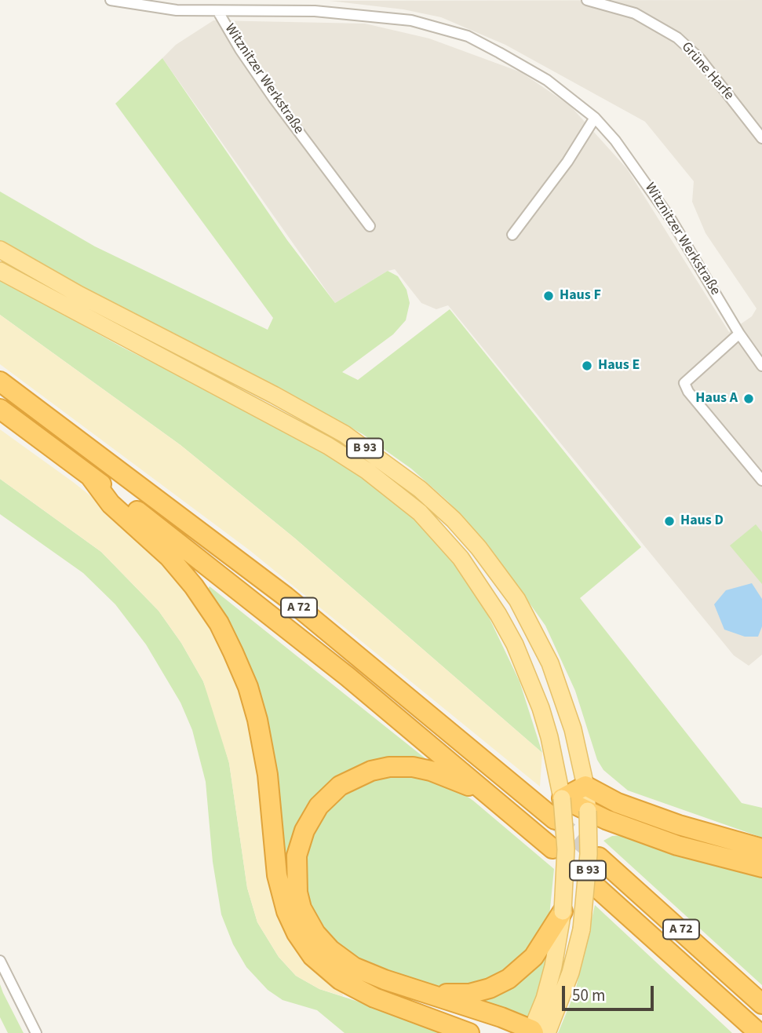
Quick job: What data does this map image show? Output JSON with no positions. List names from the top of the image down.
{
  "streets": {
    "highway": ["A 72"],
    "main road": ["B 93"],
    "street": ["Grüne Harfe", "Witznitzer Werkstraße"]
  },
  "places": [
    "Haus F",
    "Haus E",
    "Haus A",
    "Haus D"
  ],
  "scale_bar": "50 m"
}
